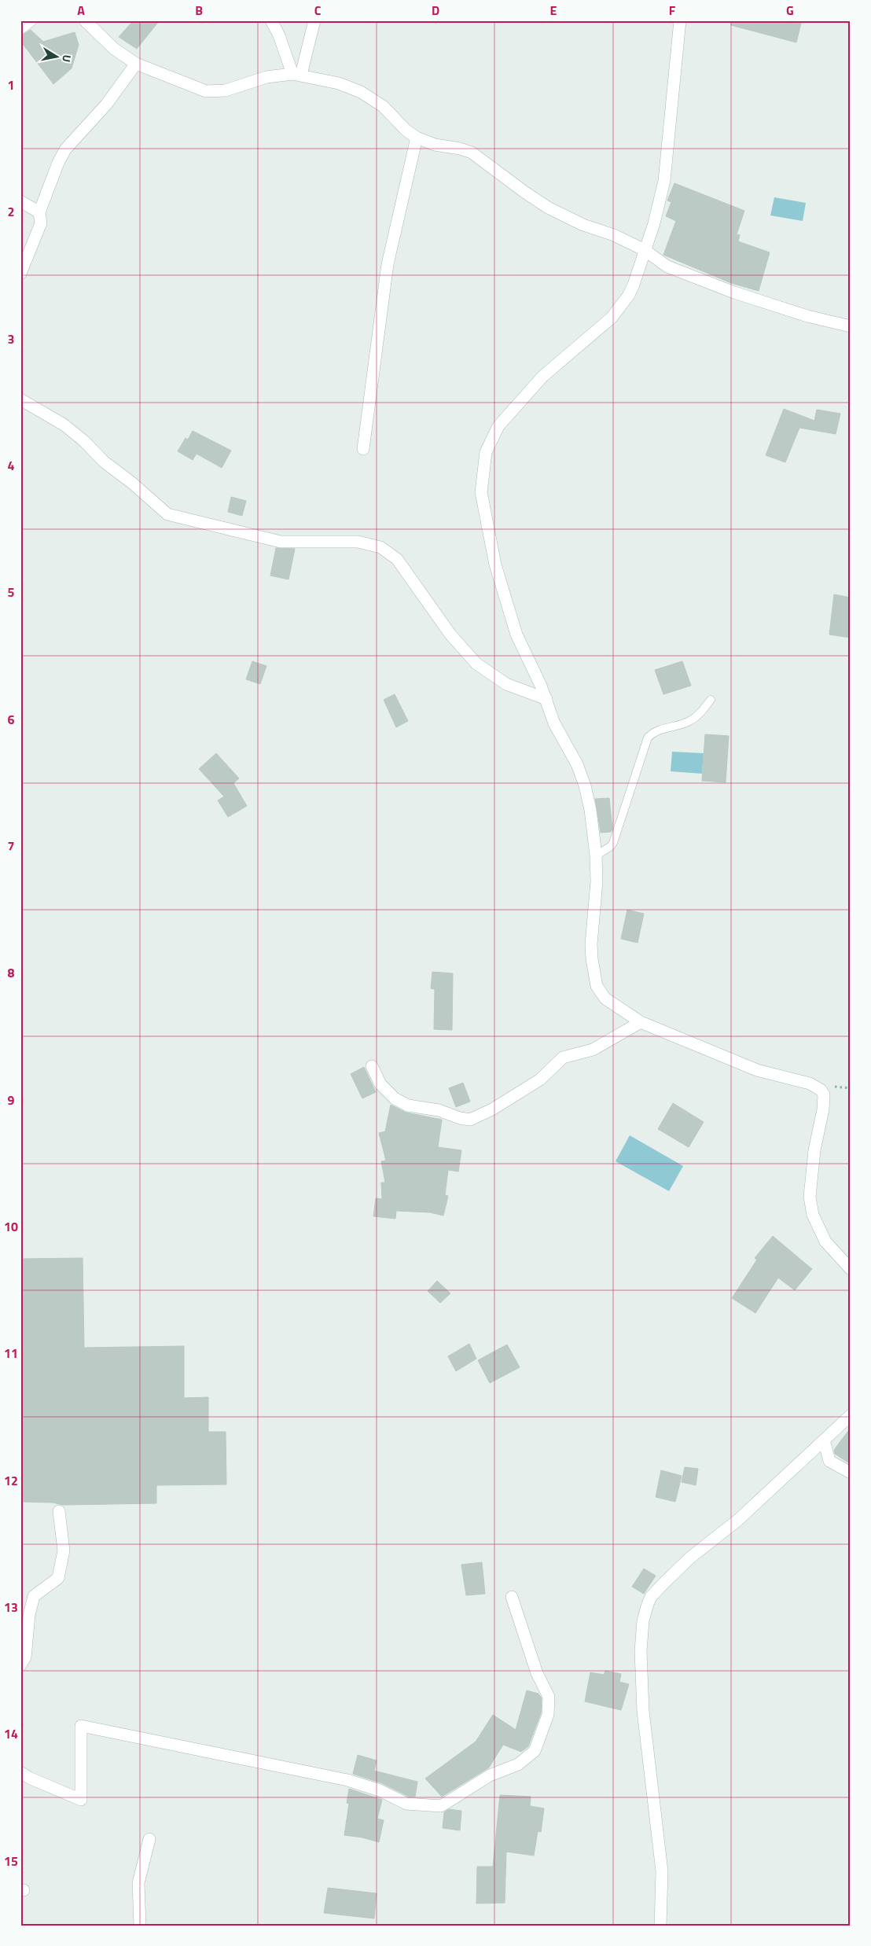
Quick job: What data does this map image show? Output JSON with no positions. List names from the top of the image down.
{
  "north": "right",
  "grid": {
    "columns": [
      "A",
      "B",
      "C",
      "D",
      "E",
      "F",
      "G"
    ],
    "rows": [
      "1",
      "2",
      "3",
      "4",
      "5",
      "6",
      "7",
      "8",
      "9",
      "10",
      "11",
      "12",
      "13",
      "14",
      "15"
    ]
  }
}
